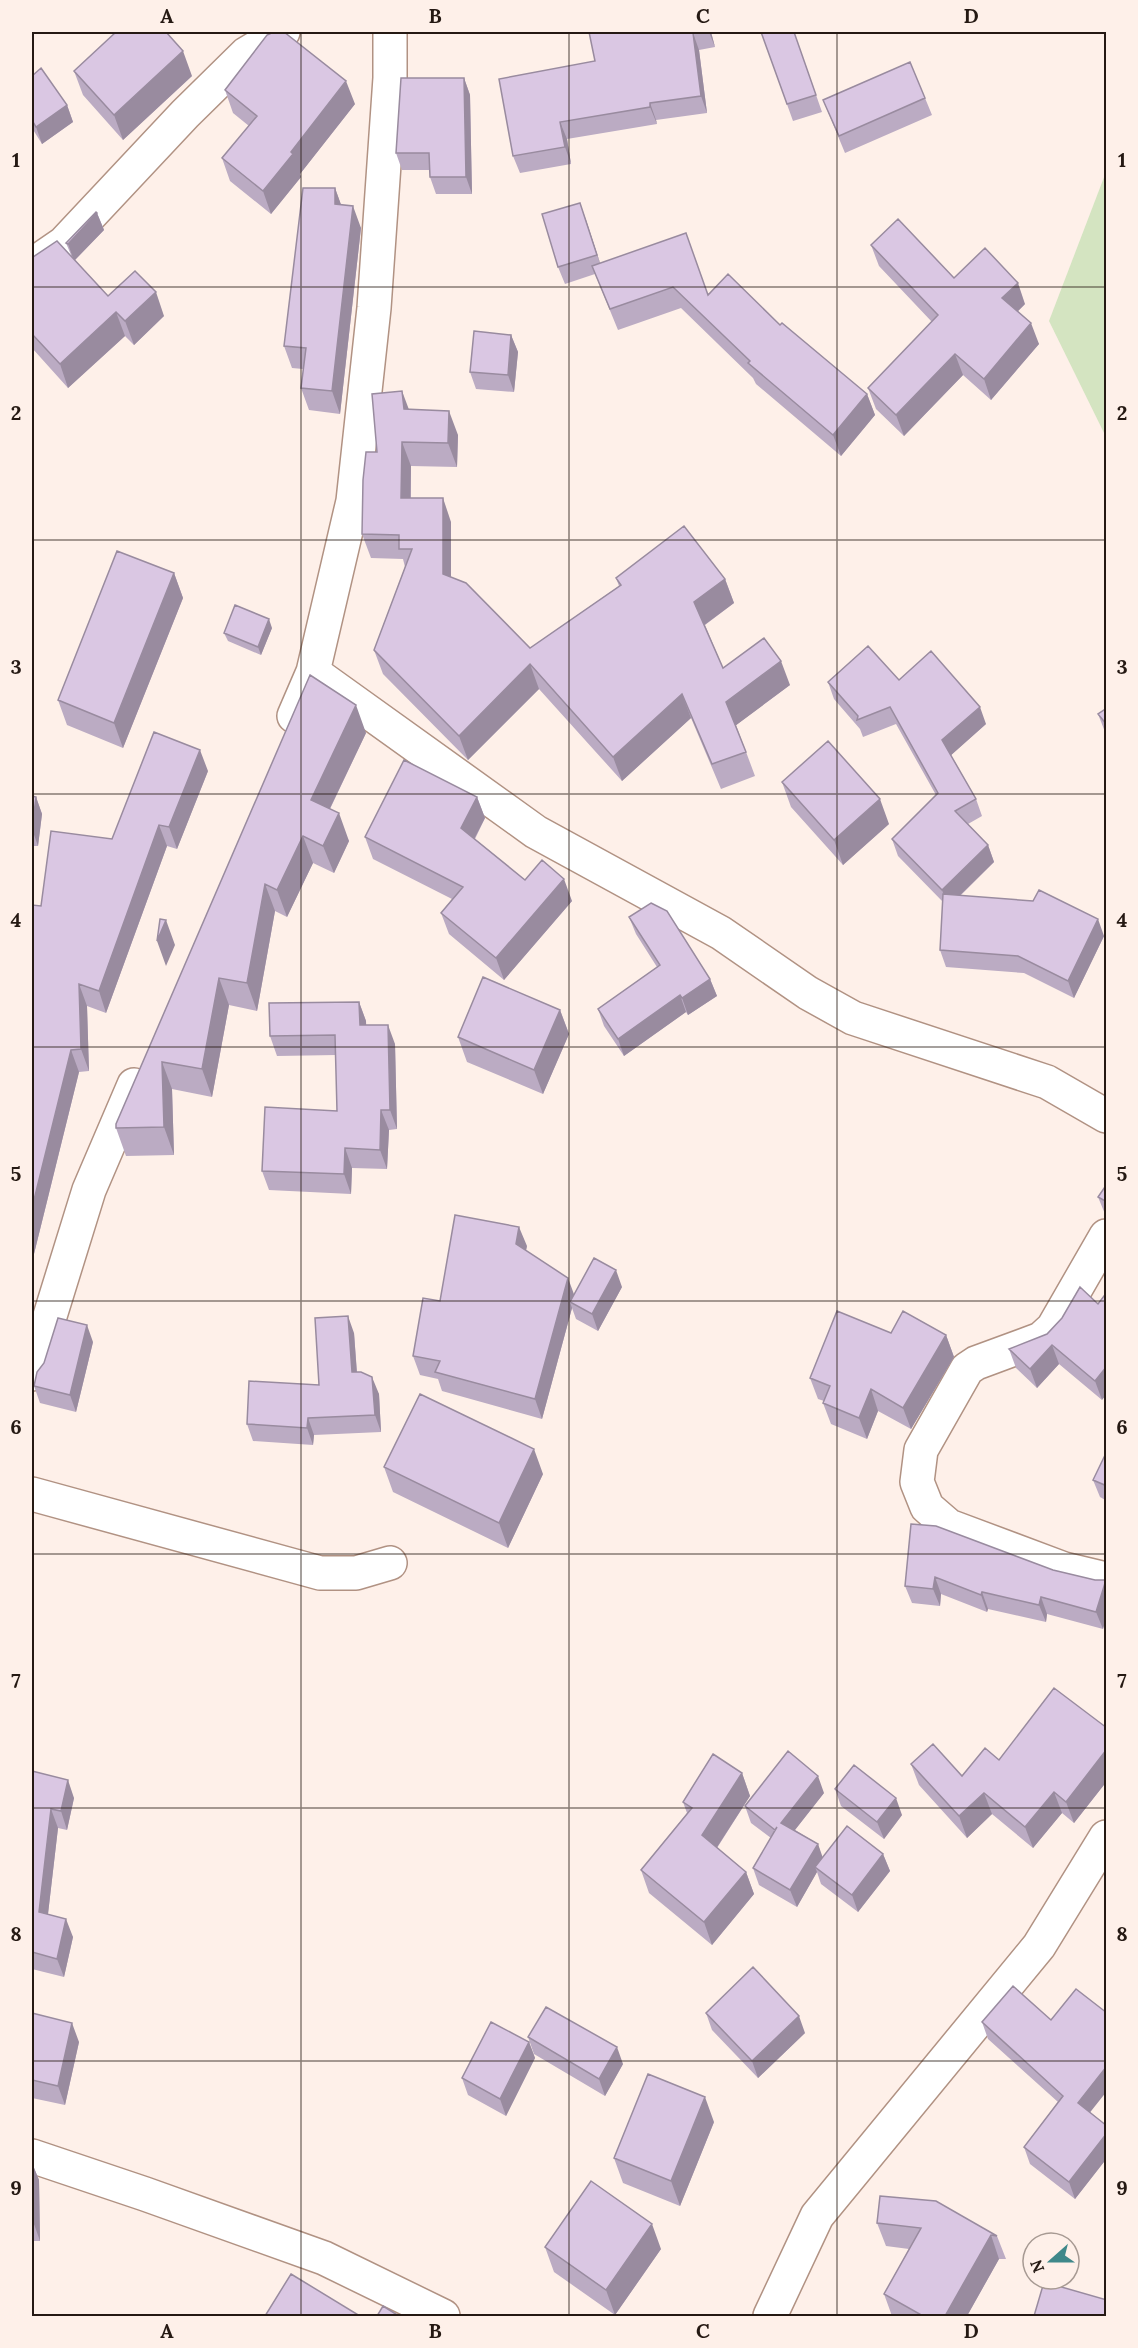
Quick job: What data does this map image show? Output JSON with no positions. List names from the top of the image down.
{
  "north": "left",
  "grid": {
    "columns": [
      "A",
      "B",
      "C",
      "D"
    ],
    "rows": [
      "1",
      "2",
      "3",
      "4",
      "5",
      "6",
      "7",
      "8",
      "9"
    ]
  }
}
